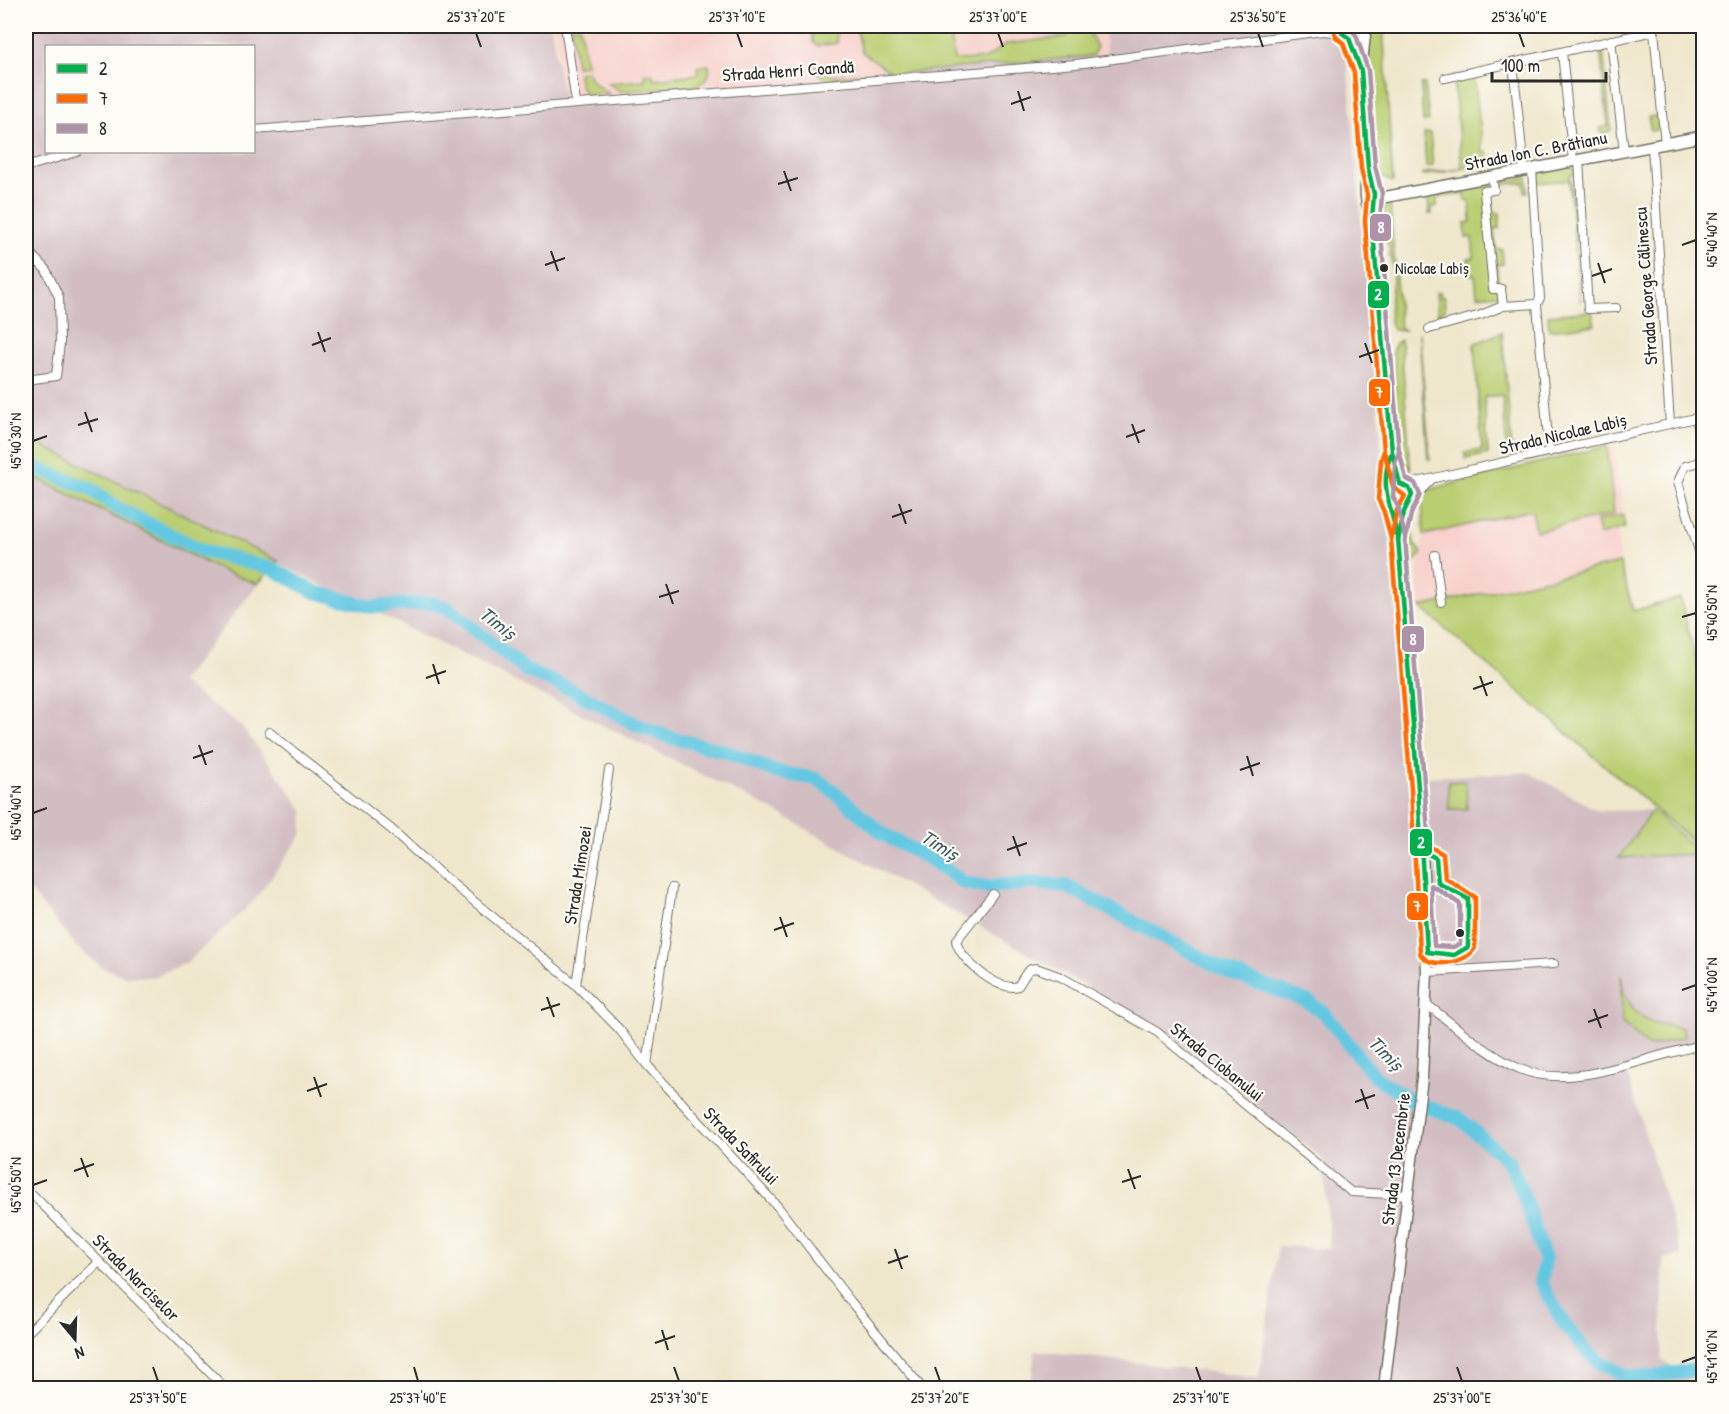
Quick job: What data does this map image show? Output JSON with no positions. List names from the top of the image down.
{
  "streets": {
    "main road": ["Strada Ion C. Brătianu", "Strada 13 Decembrie"],
    "street": [
      "Strada Henri Coandă",
      "Strada George Călinescu",
      "Strada Nicolae Labiș",
      "Strada Mimozei",
      "Strada Ciobanului",
      "Strada Safirului",
      "Strada Narciselor"
    ]
  },
  "crossings": [
    ["Strada Henri Coandă", "Strada 13 Decembrie"],
    ["Strada Ion C. Brătianu", "Strada George Călinescu"],
    ["Strada Ion C. Brătianu", "Strada 13 Decembrie"],
    ["Strada George Călinescu", "Strada Nicolae Labiș"],
    ["Strada Nicolae Labiș", "Strada 13 Decembrie"],
    ["Strada Mimozei", "Strada Safirului"],
    ["Strada Ciobanului", "Strada 13 Decembrie"]
  ],
  "water": ["Timiș"],
  "places": ["Nicolae Labiș"],
  "lines": ["transit line 2", "transit line 8", "transit line 7"],
  "legend": ["2", "7", "8"],
  "scale_bar": "100 m",
  "north": "bottom",
  "coordinates": [
    "25°37'20\"E",
    "25°37'10\"E",
    "25°37'00\"E",
    "25°36'50\"E",
    "25°36'40\"E",
    "45°40'40\"N",
    "45°40'30\"N",
    "45°40'50\"N",
    "45°41'00\"N",
    "45°41'10\"N",
    "25°37'50\"E",
    "25°37'40\"E",
    "25°37'30\"E"
  ]
}
